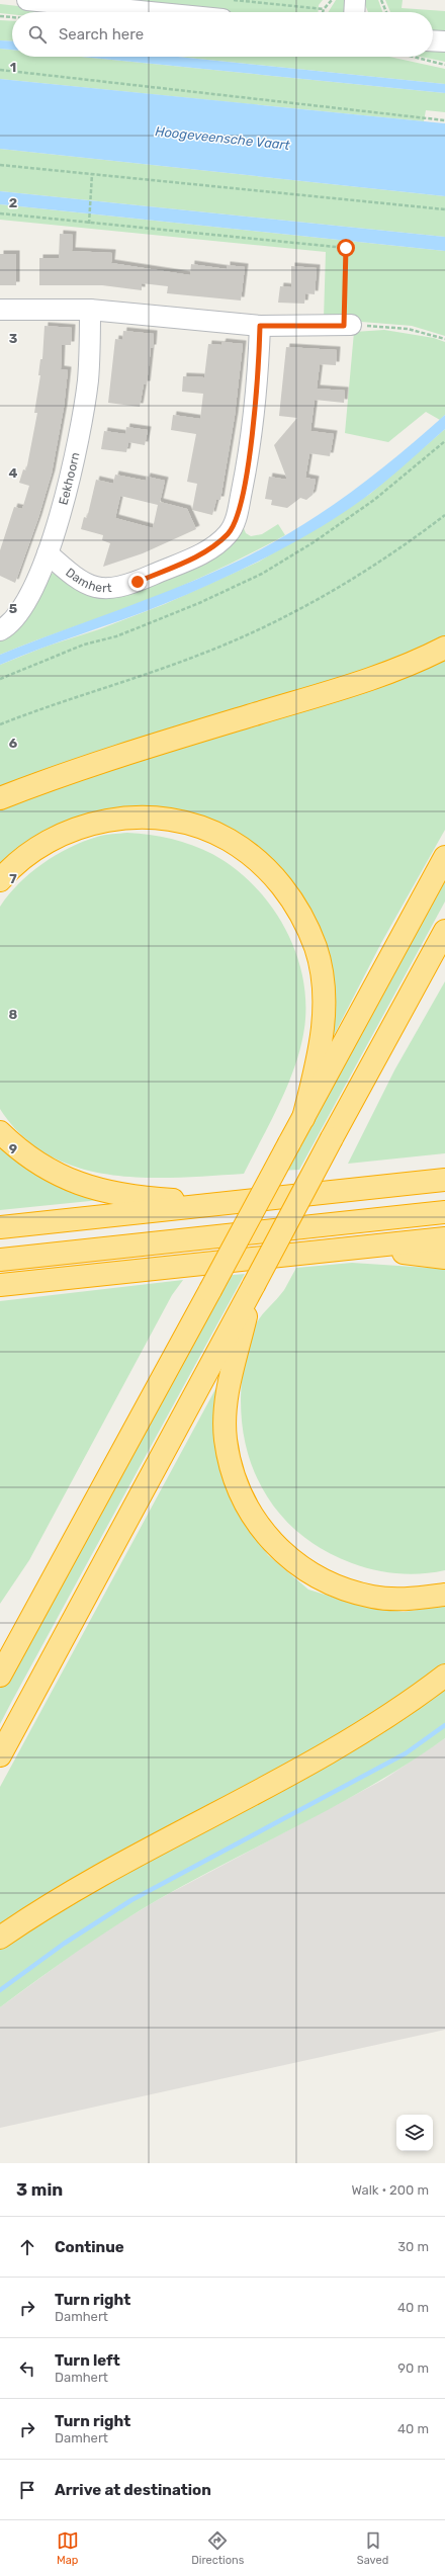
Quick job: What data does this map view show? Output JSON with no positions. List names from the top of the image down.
{
  "streets": {
    "street": ["Eekhoorn", "Damhert"]
  },
  "crossings": [
    ["Eekhoorn", "Damhert"]
  ],
  "water": ["Hoogeveensche Vaart"],
  "page": {
    "search": "Search here",
    "heading": ["3 min", "Walk · 200 m"],
    "list": [
      ["Continue", "30 m"],
      ["Turn right", "Damhert", "40 m"],
      ["Turn left", "Damhert", "90 m"],
      ["Turn right", "Damhert", "40 m"],
      "Arrive at destination"
    ],
    "nav": ["Map", "Directions", "Saved"]
  },
  "grid": {
    "rows": [
      "1",
      "2",
      "3",
      "4",
      "5",
      "6",
      "7",
      "8",
      "9"
    ]
  }
}
